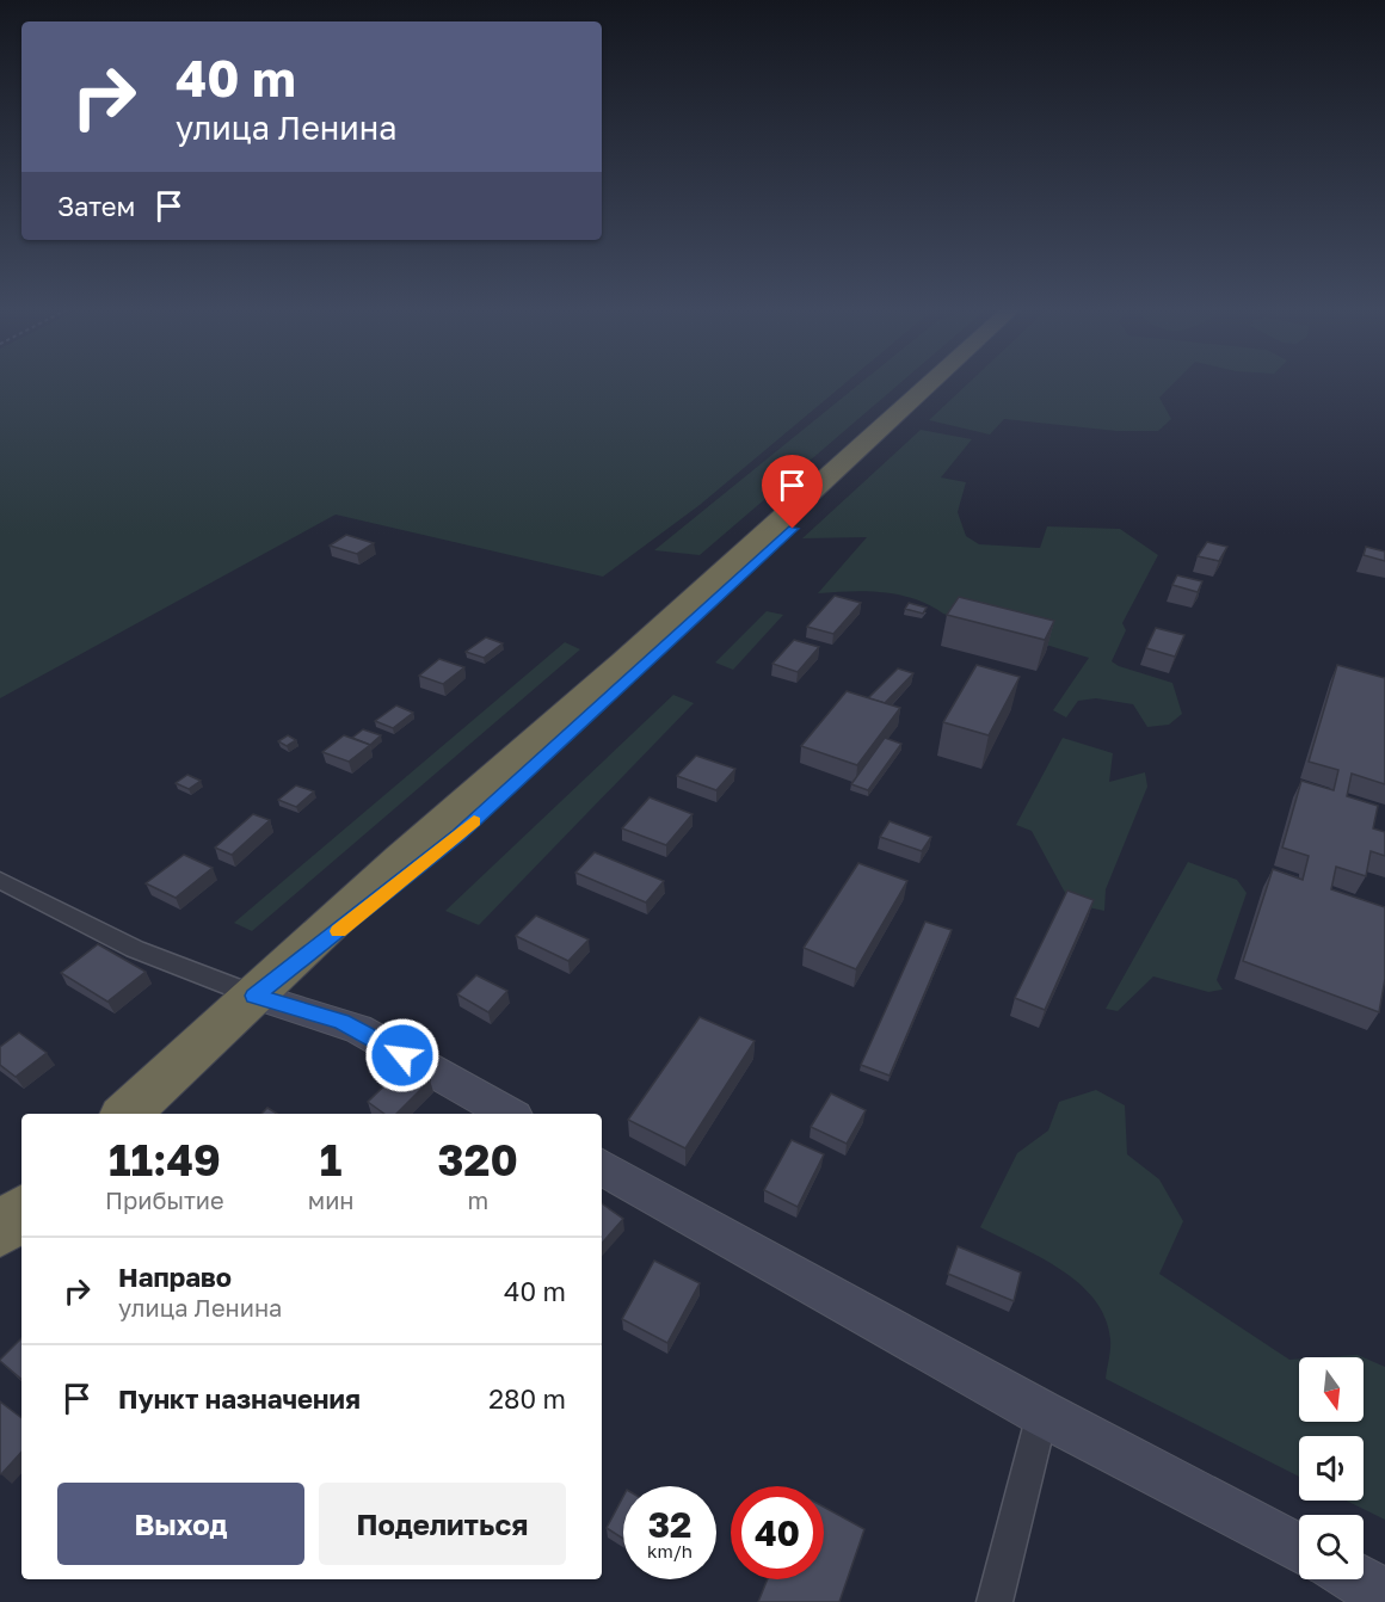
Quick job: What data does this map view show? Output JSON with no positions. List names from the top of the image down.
{
  "north": "bottom",
  "page": {
    "turn": ["40 m", "улица Ленина"],
    "then": "Затем",
    "eta": [
      "11:49",
      "Прибытие",
      "1",
      "мин",
      "320",
      "m"
    ],
    "list": [
      {
        "name": "Направо",
        "note": "улица Ленина",
        "value": "40 m"
      },
      {
        "name": "Пункт назначения",
        "value": "280 m"
      }
    ],
    "buttons": ["Выход", "Поделиться"],
    "speed": "32 km/h",
    "limit": "40"
  }
}
